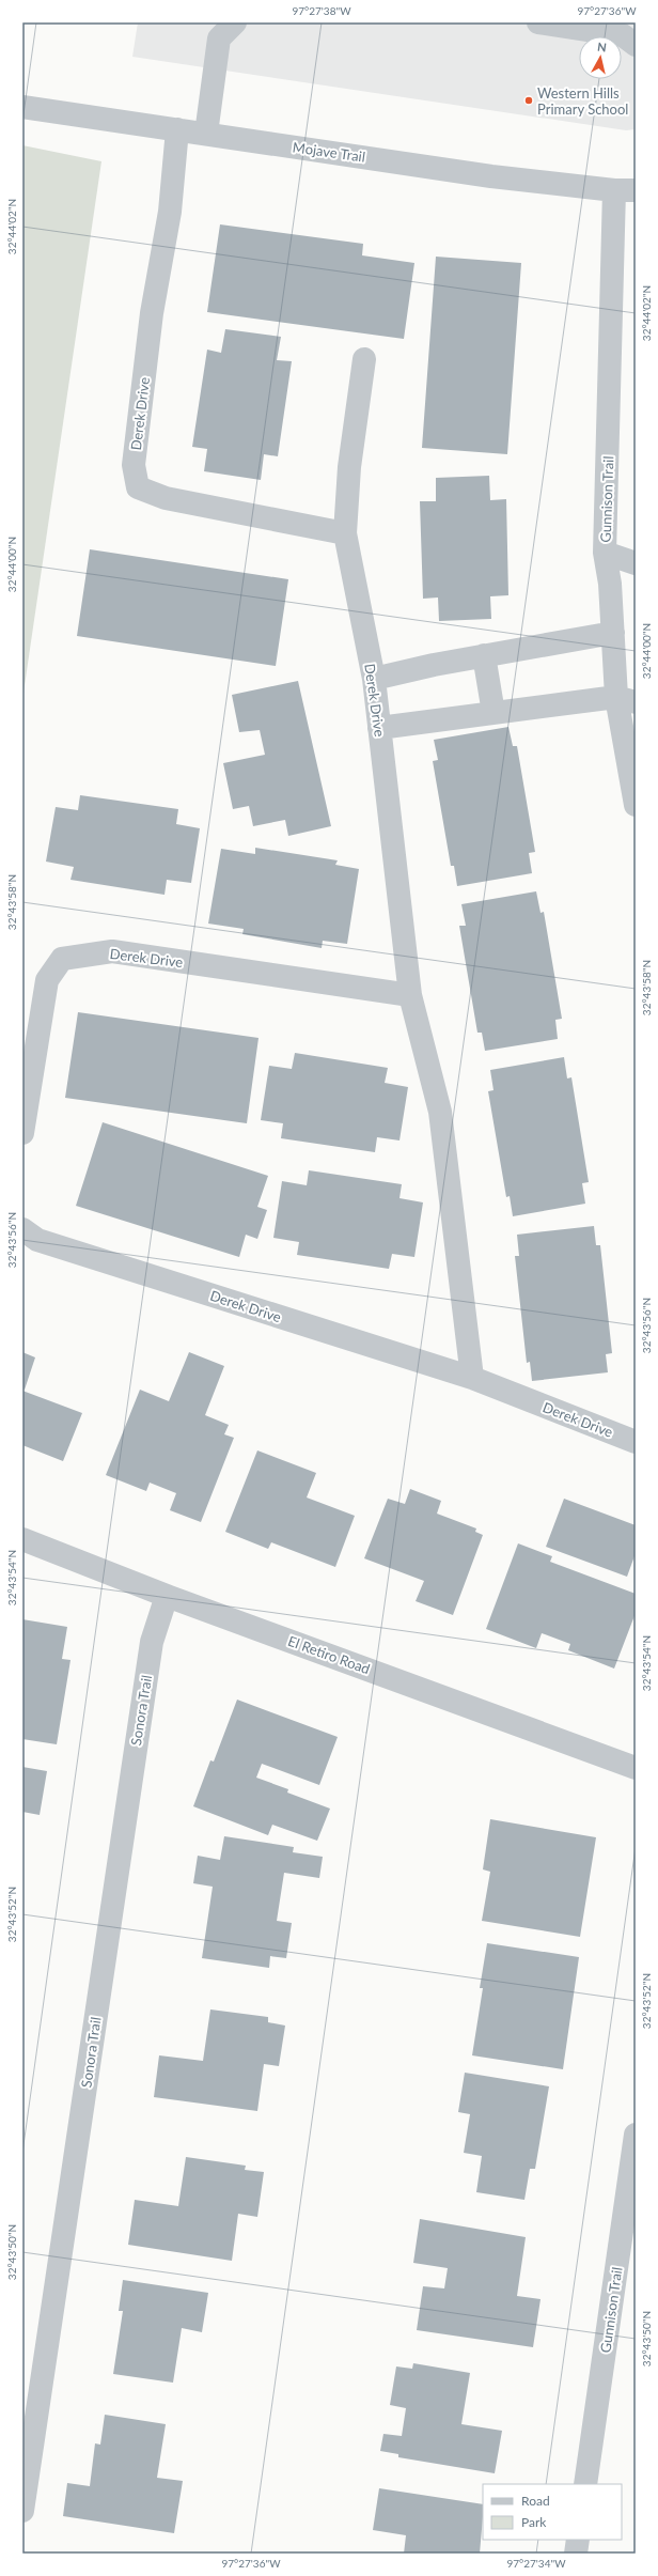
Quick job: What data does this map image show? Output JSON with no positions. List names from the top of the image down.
{
  "streets": {
    "street": [
      "Mojave Trail",
      "Derek Drive",
      "Gunnison Trail",
      "El Retiro Road",
      "Sonora Trail"
    ]
  },
  "crossings": [
    ["Mojave Trail", "Derek Drive"],
    ["Mojave Trail", "Gunnison Trail"],
    ["El Retiro Road", "Sonora Trail"]
  ],
  "places": ["Western Hills Primary School"],
  "legend": ["Road", "Park"],
  "north": "top",
  "coordinates": [
    "97°27'38\"W",
    "97°27'36\"W",
    "32°44'02\"N",
    "32°44'00\"N",
    "32°43'58\"N",
    "32°43'56\"N",
    "32°43'54\"N",
    "32°43'52\"N",
    "32°43'50\"N",
    "97°27'34\"W"
  ]
}
